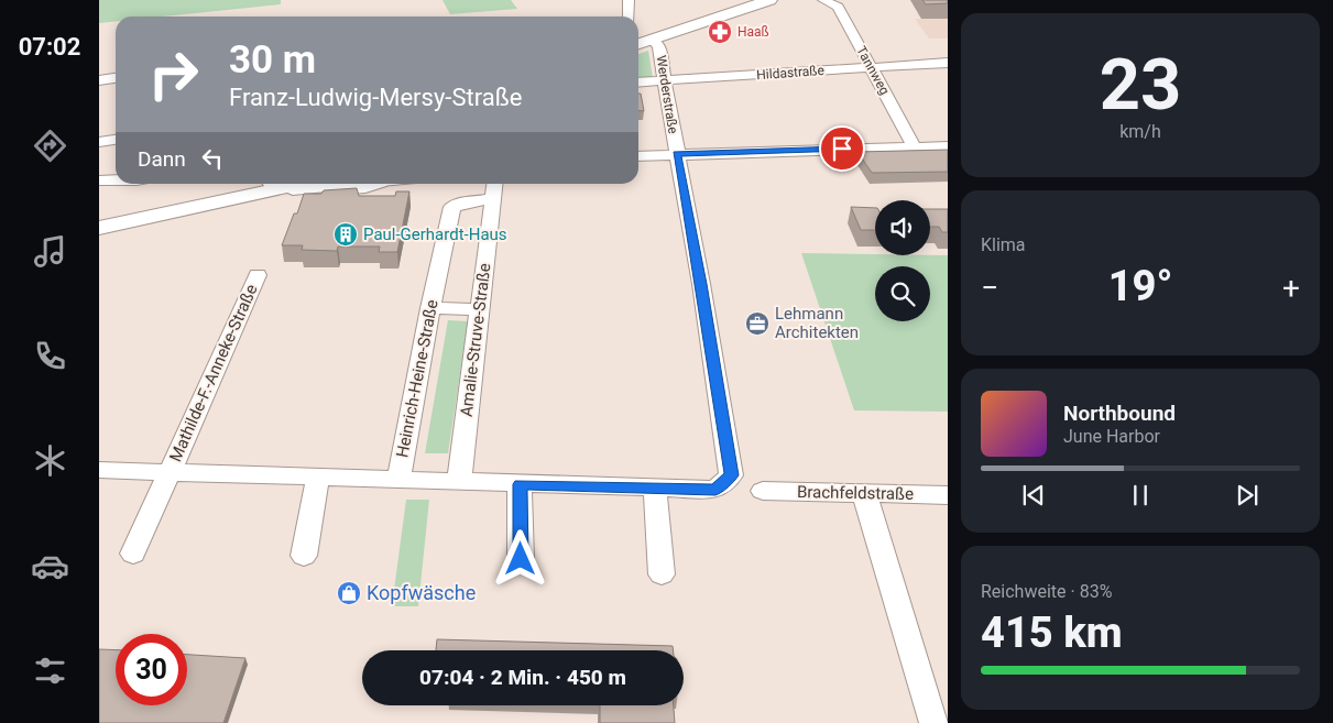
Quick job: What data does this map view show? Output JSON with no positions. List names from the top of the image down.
{
  "streets": {
    "street": [
      "Tannweg",
      "Hildastraße",
      "Werderstraße",
      "Amalie-Struve-Straße",
      "Mathilde-F.-Anneke-Straße",
      "Heinrich-Heine-Straße",
      "Brachfeldstraße"
    ]
  },
  "crossings": [
    ["Tannweg", "Hildastraße"],
    ["Hildastraße", "Werderstraße"],
    ["Amalie-Struve-Straße", "Heinrich-Heine-Straße"]
  ],
  "places": {
    "pharmacy": ["Haaß"],
    "building": ["Paul-Gerhardt-Haus"],
    "office": ["Lehmann Architekten"],
    "shop": ["Kopfwäsche"]
  },
  "page": {
    "tabs": "07:02",
    "tile": [
      ["23", "km/h"],
      "Klima",
      ["Reichweite · 83%", "415 km"]
    ],
    "turn": ["30 m", "Franz-Ludwig-Mersy-Straße"],
    "then": "Dann",
    "heat": ["−", "19°", "+"],
    "song": ["Northbound", "June Harbor"],
    "limit": "30",
    "trip": "07:04 · 2 Min. · 450 m"
  }
}
